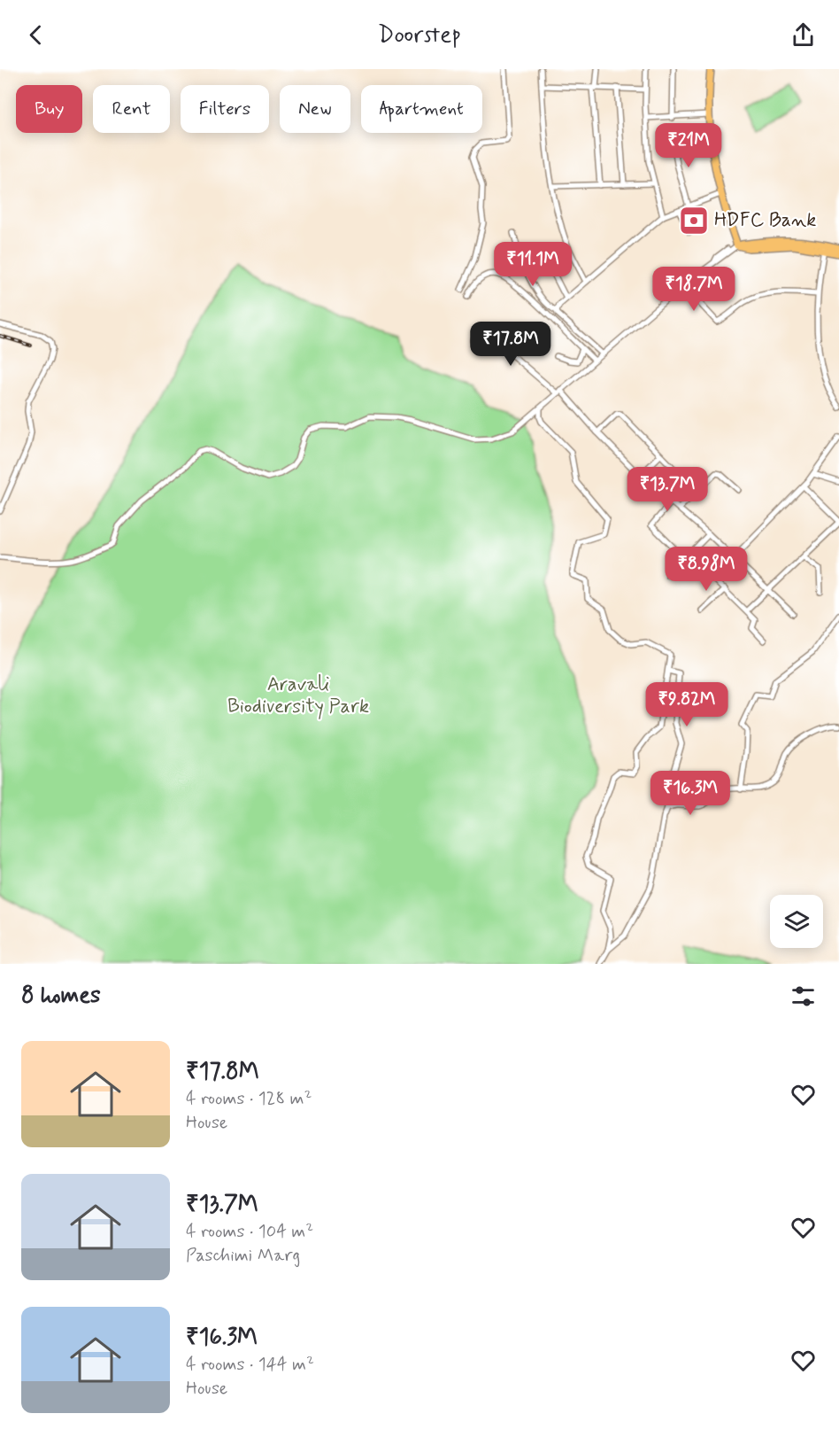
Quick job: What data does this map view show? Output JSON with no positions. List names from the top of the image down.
{
  "parks": ["Aravali Biodiversity Park"],
  "places": {
    "bank": ["HDFC Bank"]
  },
  "page": {
    "header": "Doorstep",
    "chip": [
      "Buy",
      "Rent",
      "Filters",
      "New",
      "Apartment"
    ],
    "price": [
      "₹21M",
      "₹11.1M",
      "₹18.7M",
      "₹17.8M",
      "₹13.7M",
      "₹8.98M",
      "₹9.82M",
      "₹16.3M"
    ],
    "heading": "8 homes",
    "list": [
      {
        "name": "₹17.8M",
        "note": "4 rooms · 128 m² · House"
      },
      {
        "name": "₹13.7M",
        "note": "4 rooms · 104 m² · Paschimi Marg"
      },
      {
        "name": "₹16.3M",
        "note": "4 rooms · 144 m² · House"
      }
    ]
  }
}
